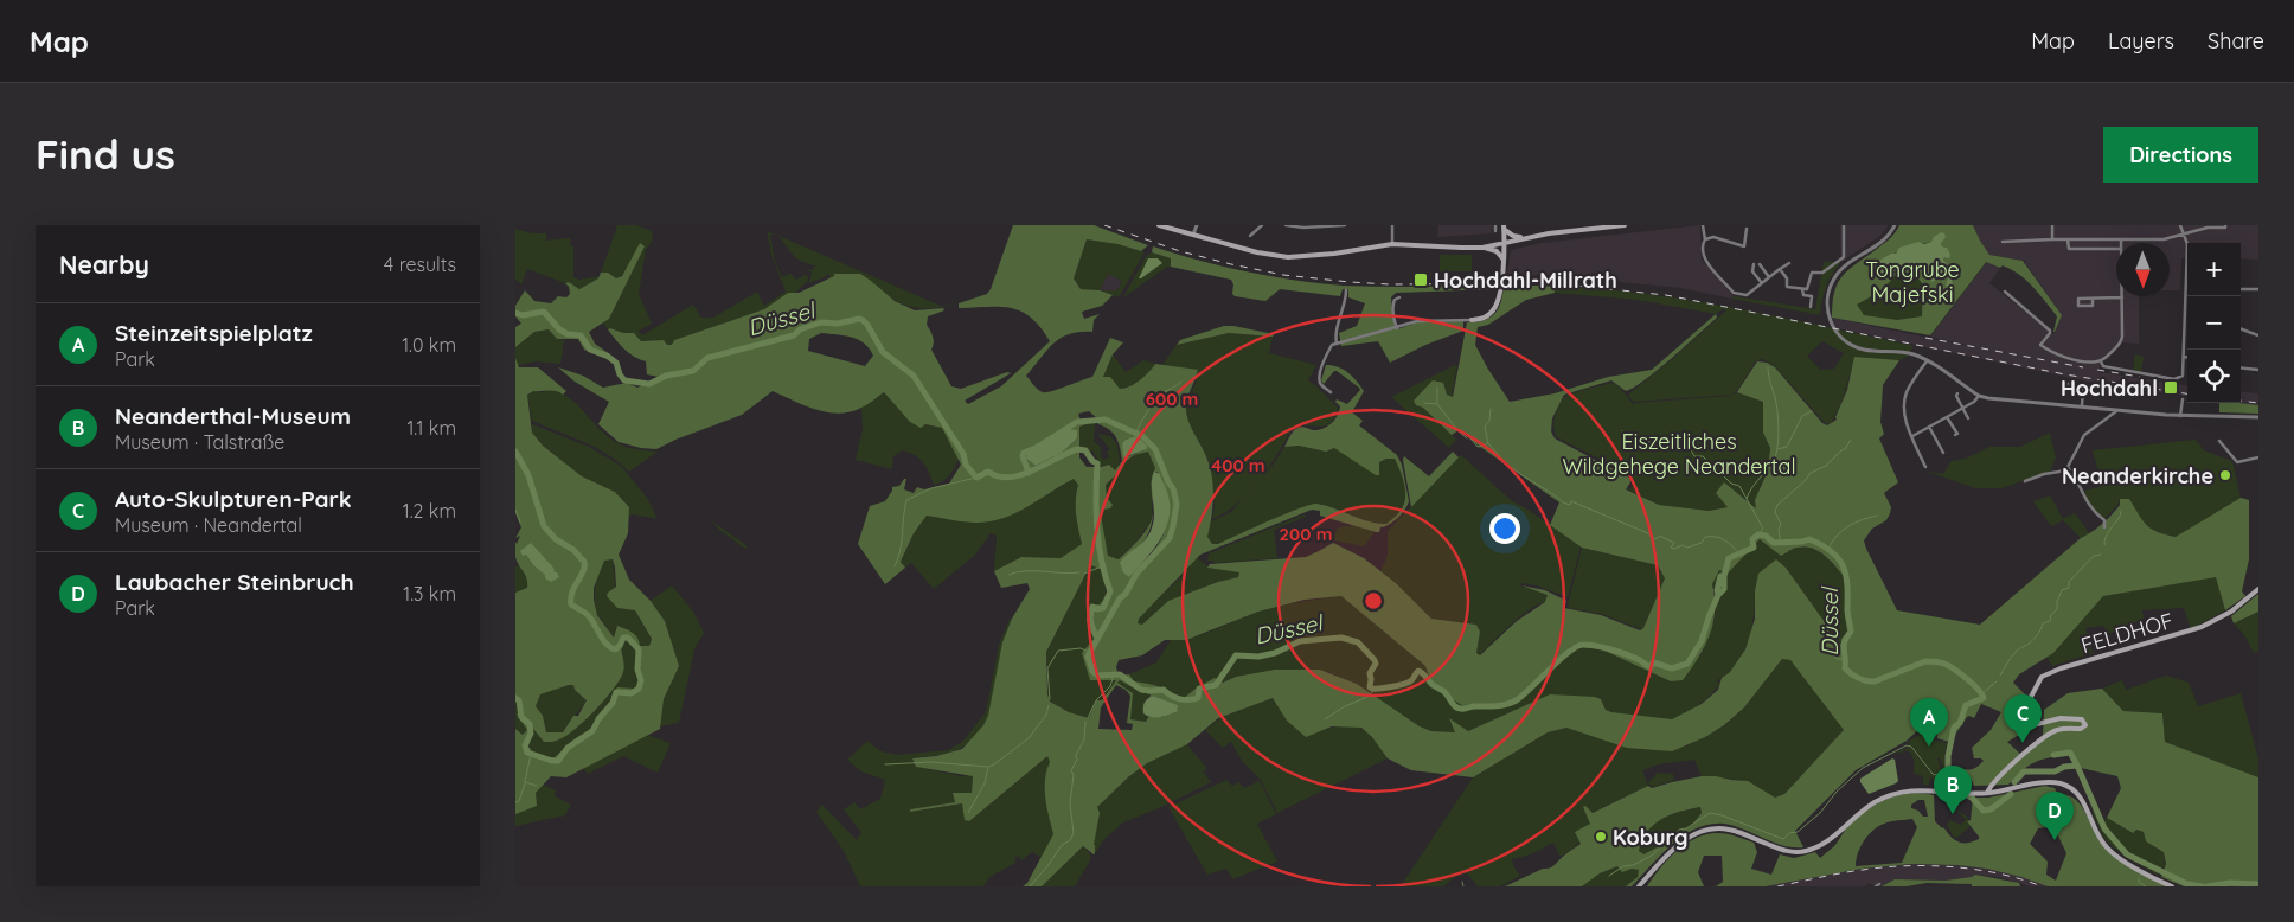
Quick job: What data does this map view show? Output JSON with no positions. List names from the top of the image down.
{
  "streets": {
    "main road": ["FELDHOF"]
  },
  "water": ["Düssel"],
  "parks": ["Tongrube Majefski", "Eiszeitliches Wildgehege Neandertal"],
  "places": {
    "transit": ["Hochdahl-Millrath", "Hochdahl"],
    "other": ["Neanderkirche", "Koburg"]
  },
  "north": "bottom",
  "page": {
    "header": "Map",
    "nav": ["Map", "Layers", "Share"],
    "buttons": "Directions",
    "title": "Find us",
    "heading": ["Nearby", "4 results"],
    "map_buttons": ["+", "−"],
    "list": [
      {
        "mark": "A",
        "name": "Steinzeitspielplatz",
        "note": "Park",
        "value": "1.0 km"
      },
      {
        "mark": "B",
        "name": "Neanderthal-Museum",
        "note": "Museum · Talstraße",
        "value": "1.1 km"
      },
      {
        "mark": "C",
        "name": "Auto-Skulpturen-Park",
        "note": "Museum · Neandertal",
        "value": "1.2 km"
      },
      {
        "mark": "D",
        "name": "Laubacher Steinbruch",
        "note": "Park",
        "value": "1.3 km"
      }
    ],
    "pins": [
      "C",
      "A",
      "B",
      "D"
    ]
  },
  "rings": ["600 m", "400 m", "200 m"]
}
